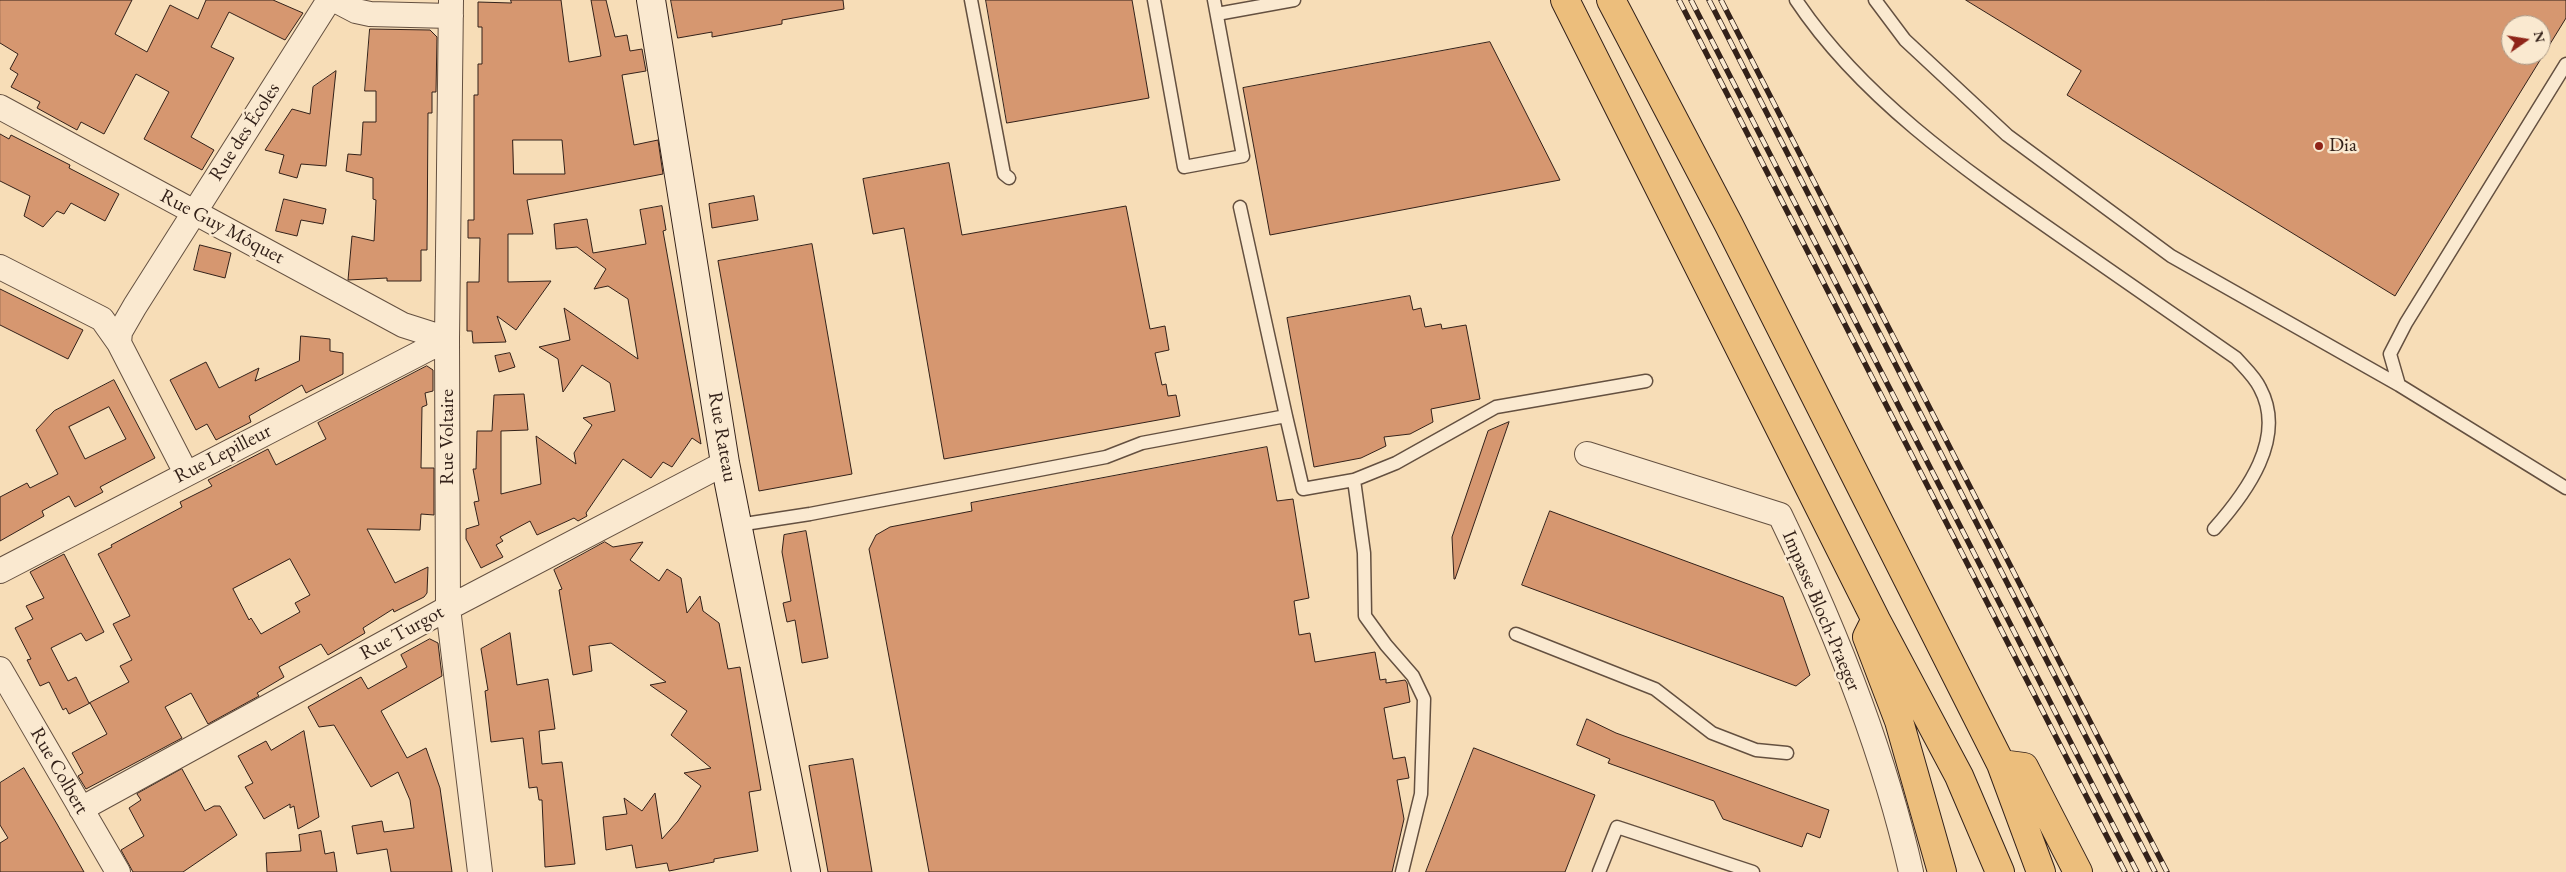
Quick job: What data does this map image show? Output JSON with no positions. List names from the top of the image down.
{
  "streets": {
    "street": [
      "Rue des Écoles",
      "Rue Guy Môquet",
      "Rue Voltaire",
      "Rue Rateau",
      "Rue Lepilleur",
      "Impasse Bloch-Praeger",
      "Rue Turgot",
      "Rue Colbert"
    ]
  },
  "crossings": [
    ["Rue des Écoles", "Rue Guy Môquet"],
    ["Rue Guy Môquet", "Rue Voltaire"],
    ["Rue Guy Môquet", "Rue Lepilleur"],
    ["Rue Voltaire", "Rue Lepilleur"],
    ["Rue Voltaire", "Rue Turgot"],
    ["Rue Rateau", "Rue Turgot"],
    ["Rue Turgot", "Rue Colbert"]
  ],
  "places": ["Dia"],
  "north": "right"
}
